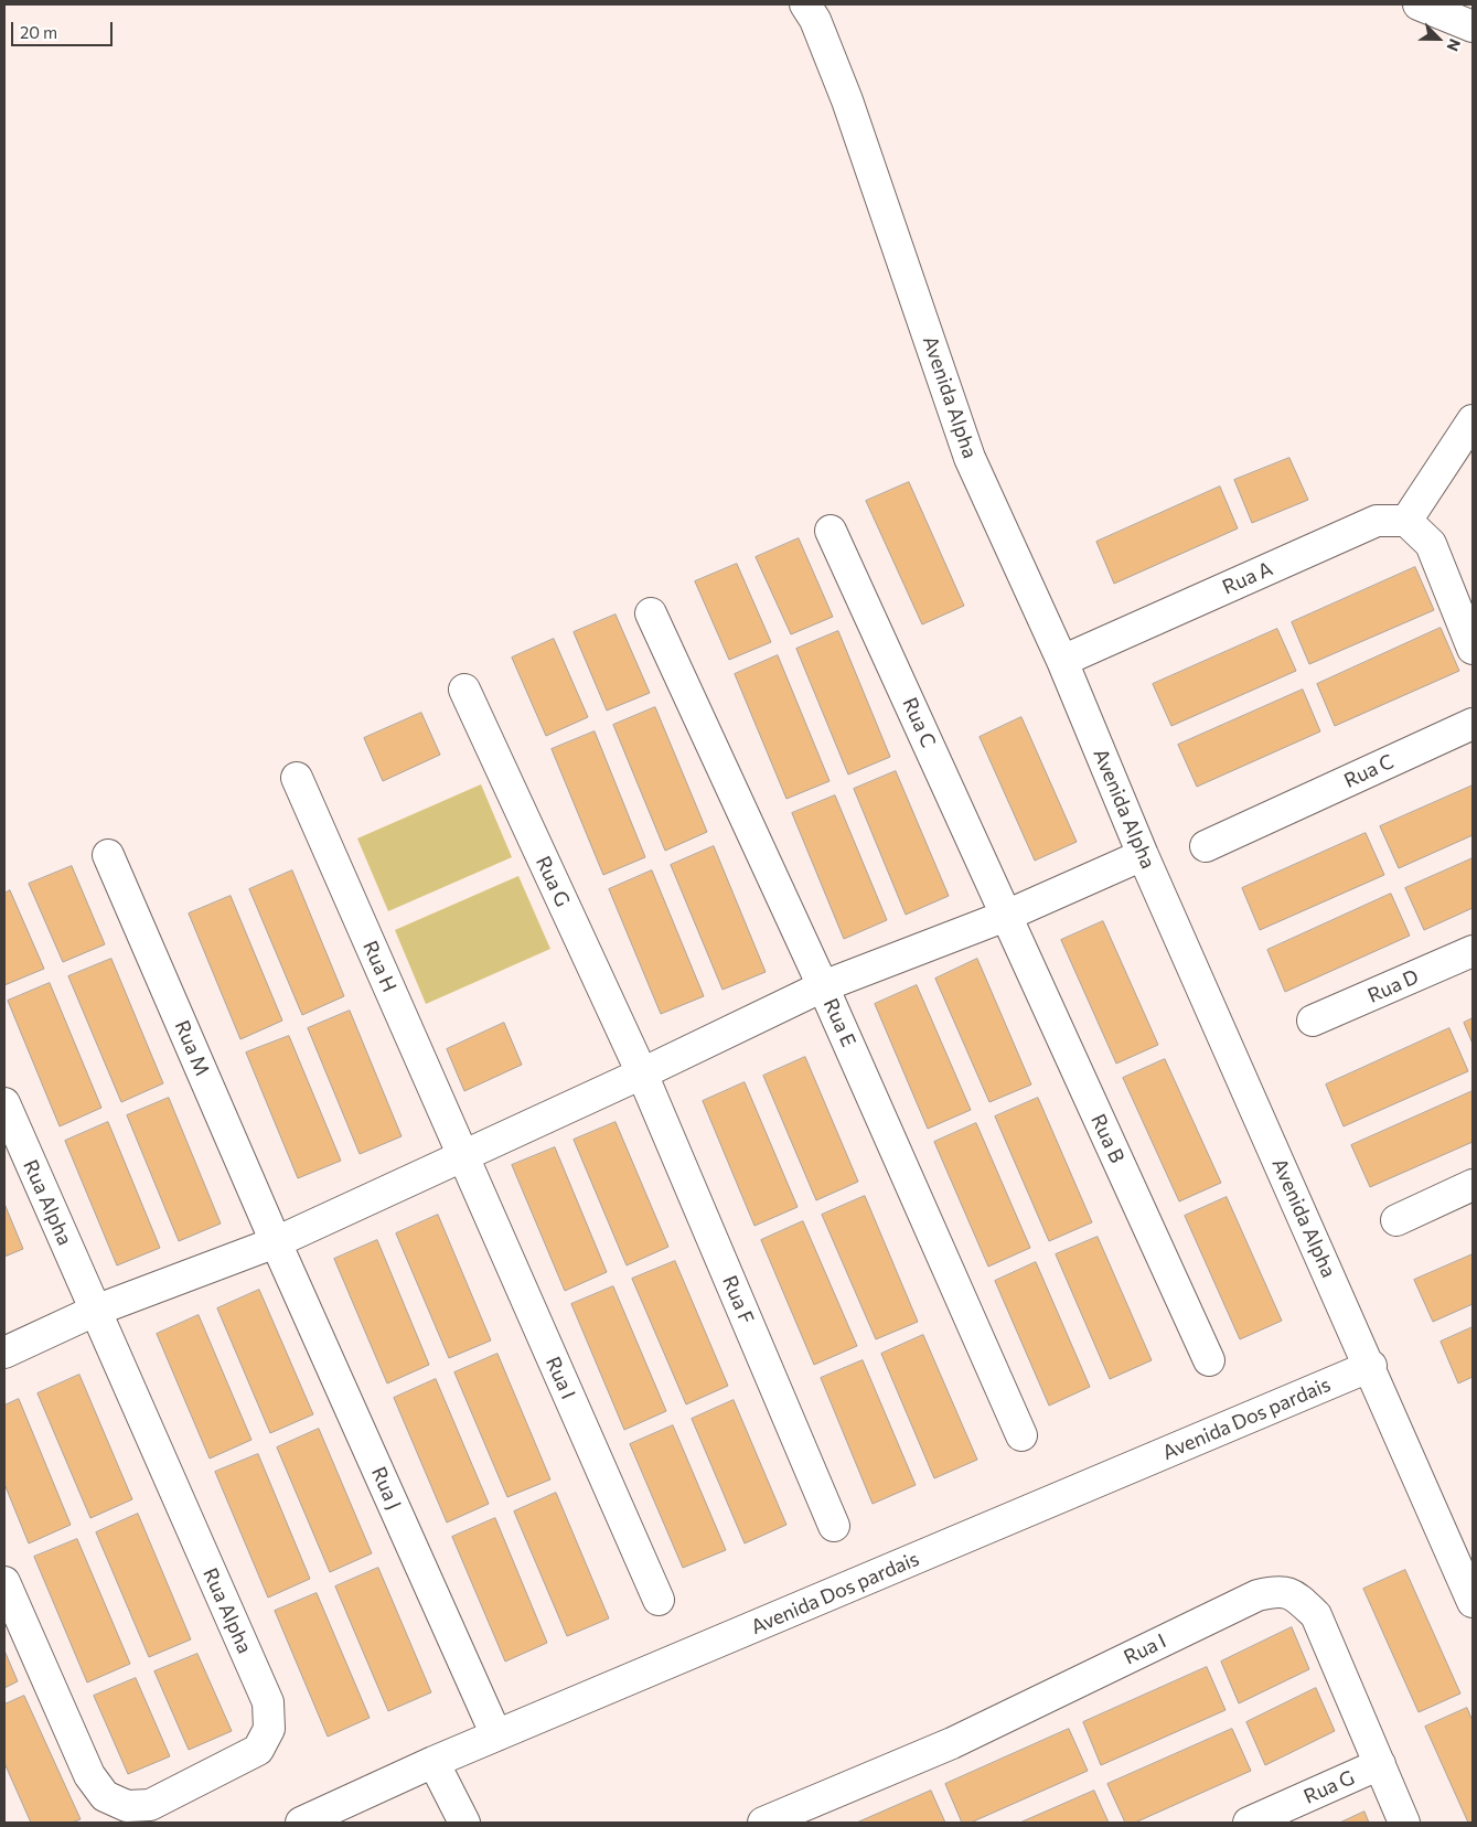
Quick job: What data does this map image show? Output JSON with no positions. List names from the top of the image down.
{
  "streets": {
    "street": [
      "Avenida Alpha",
      "Rua A",
      "Rua C",
      "Rua G",
      "Rua H",
      "Rua D",
      "Rua E",
      "Rua M",
      "Rua B",
      "Rua Alpha",
      "Rua F",
      "Rua I",
      "Avenida Dos pardais",
      "Rua J"
    ]
  },
  "crossings": [
    ["Avenida Alpha", "Rua A"],
    ["Avenida Alpha", "Avenida Dos pardais"],
    ["Rua C", "Rua B"],
    ["Rua G", "Rua F"],
    ["Rua G", "Rua I"],
    ["Rua H", "Rua I"],
    ["Rua M", "Rua J"],
    ["Avenida Dos pardais", "Rua J"]
  ],
  "scale_bar": "20 m",
  "north": "bottom right"
}
